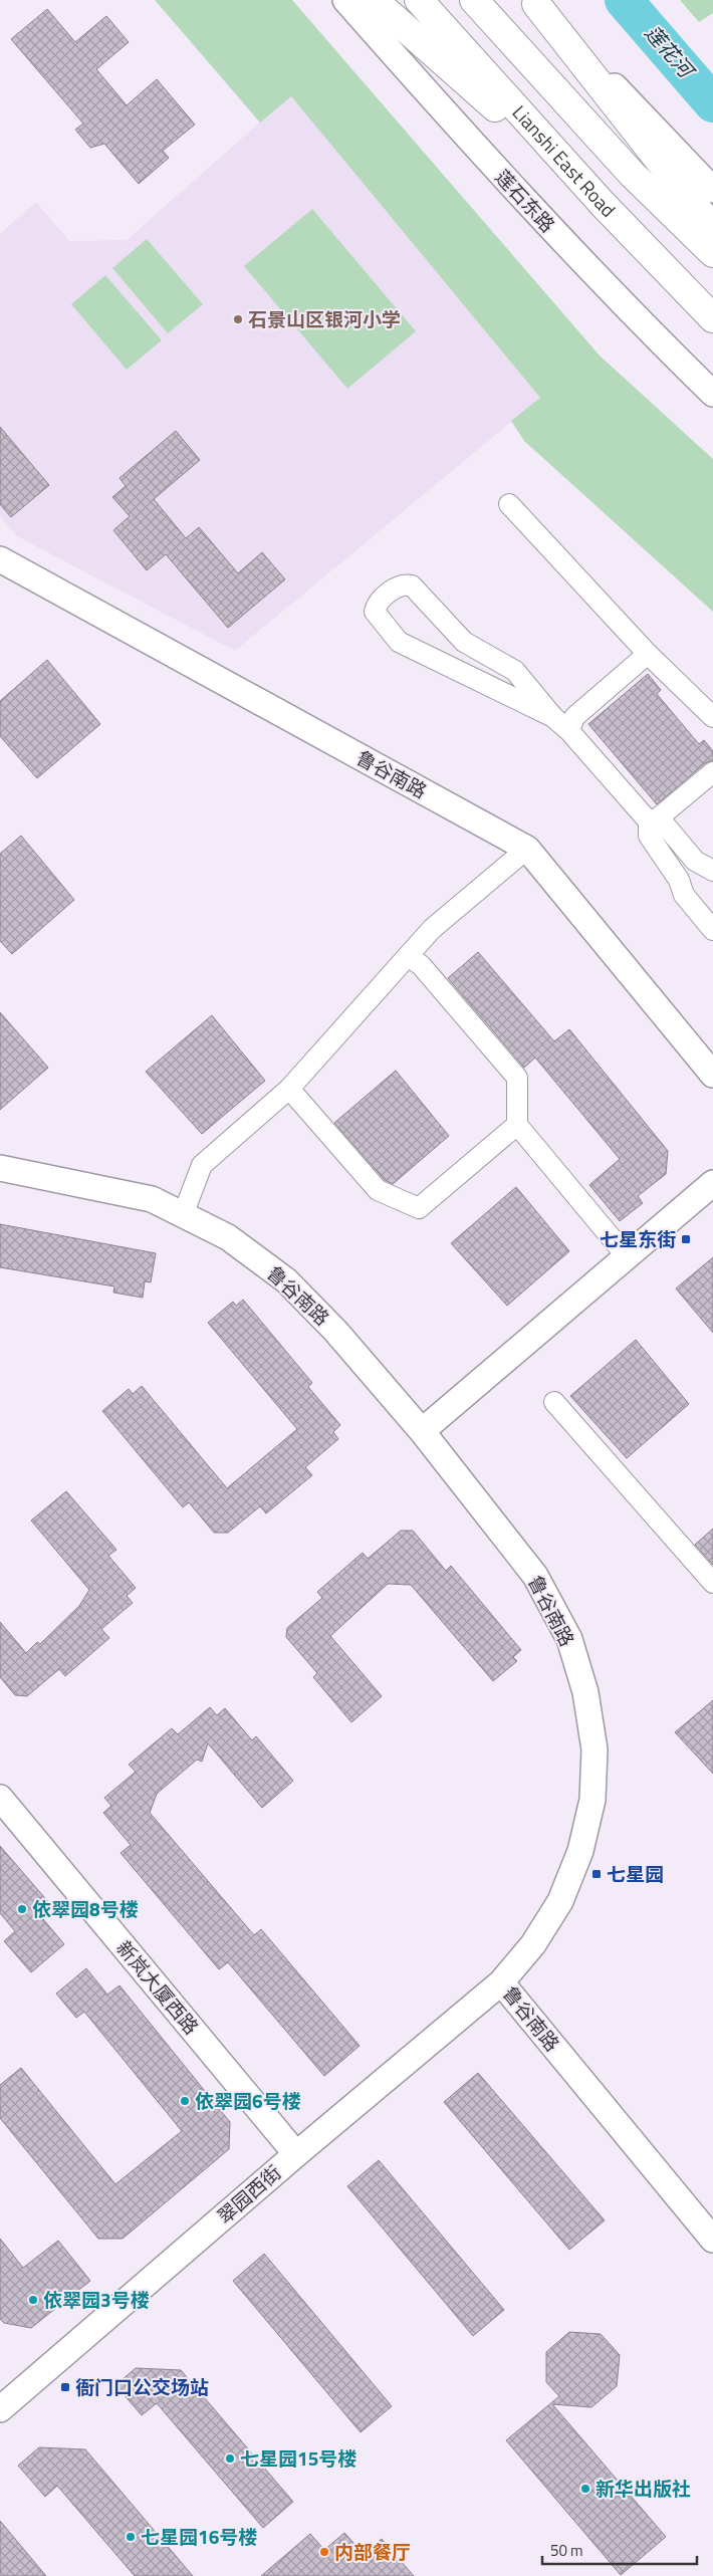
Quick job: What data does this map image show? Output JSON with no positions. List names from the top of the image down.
{
  "streets": {
    "highway": ["Lianshi East Road"],
    "street": [
      "莲石东路",
      "鲁谷南路",
      "新岚大厦西路",
      "翠园西街"
    ]
  },
  "crossings": [
    ["鲁谷南路", "翠园西街"],
    ["新岚大厦西路", "翠园西街"]
  ],
  "water": ["莲花河"],
  "places": {
    "other": [
      "石景山区银河小学",
      "依翠园8号楼",
      "依翠园6号楼",
      "依翠园3号楼",
      "七星园15号楼",
      "新华出版社",
      "七星园16号楼",
      "内部餐厅"
    ],
    "transit": ["七星东街", "七星园", "衙门口公交场站"]
  },
  "scale_bar": "50 m"
}
